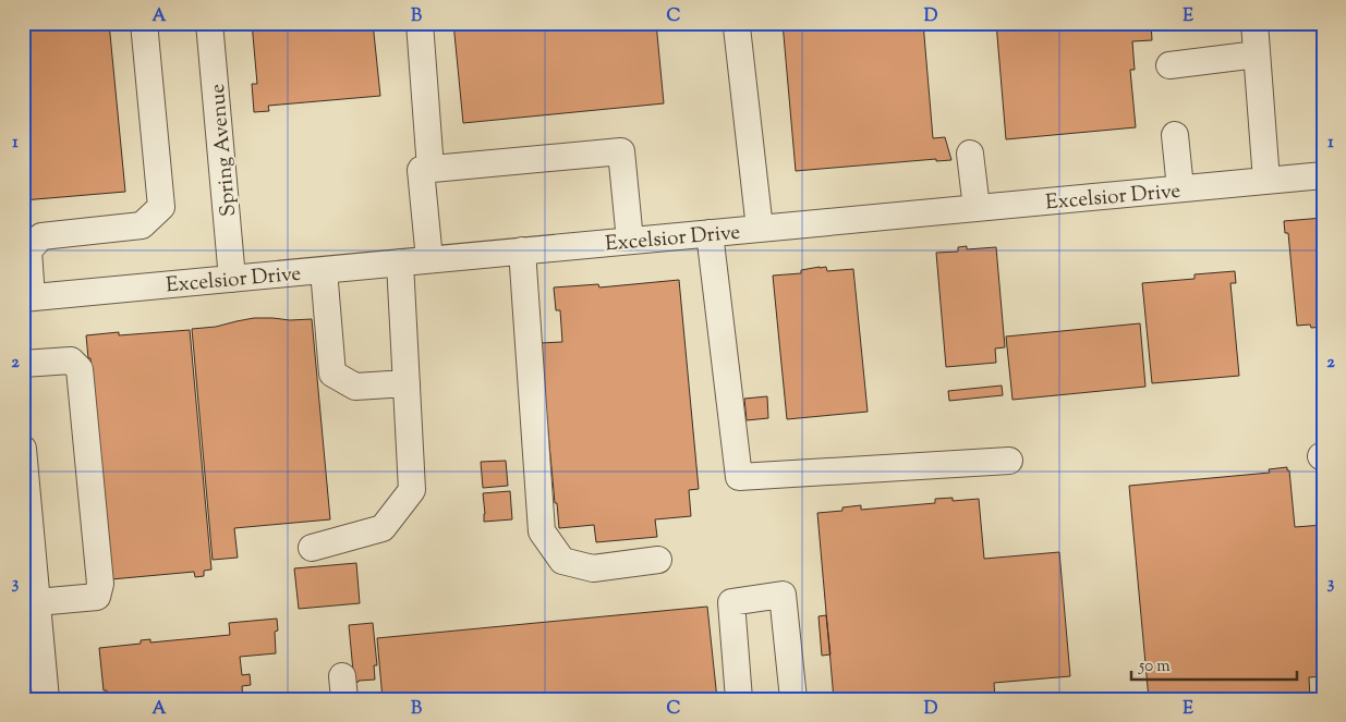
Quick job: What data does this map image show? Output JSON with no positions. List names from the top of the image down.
{
  "streets": {
    "street": ["Spring Avenue", "Excelsior Drive"]
  },
  "crossings": [
    ["Spring Avenue", "Excelsior Drive"]
  ],
  "scale_bar": "50 m",
  "grid": {
    "columns": [
      "A",
      "B",
      "C",
      "D",
      "E"
    ],
    "rows": ["1", "2", "3"]
  }
}
